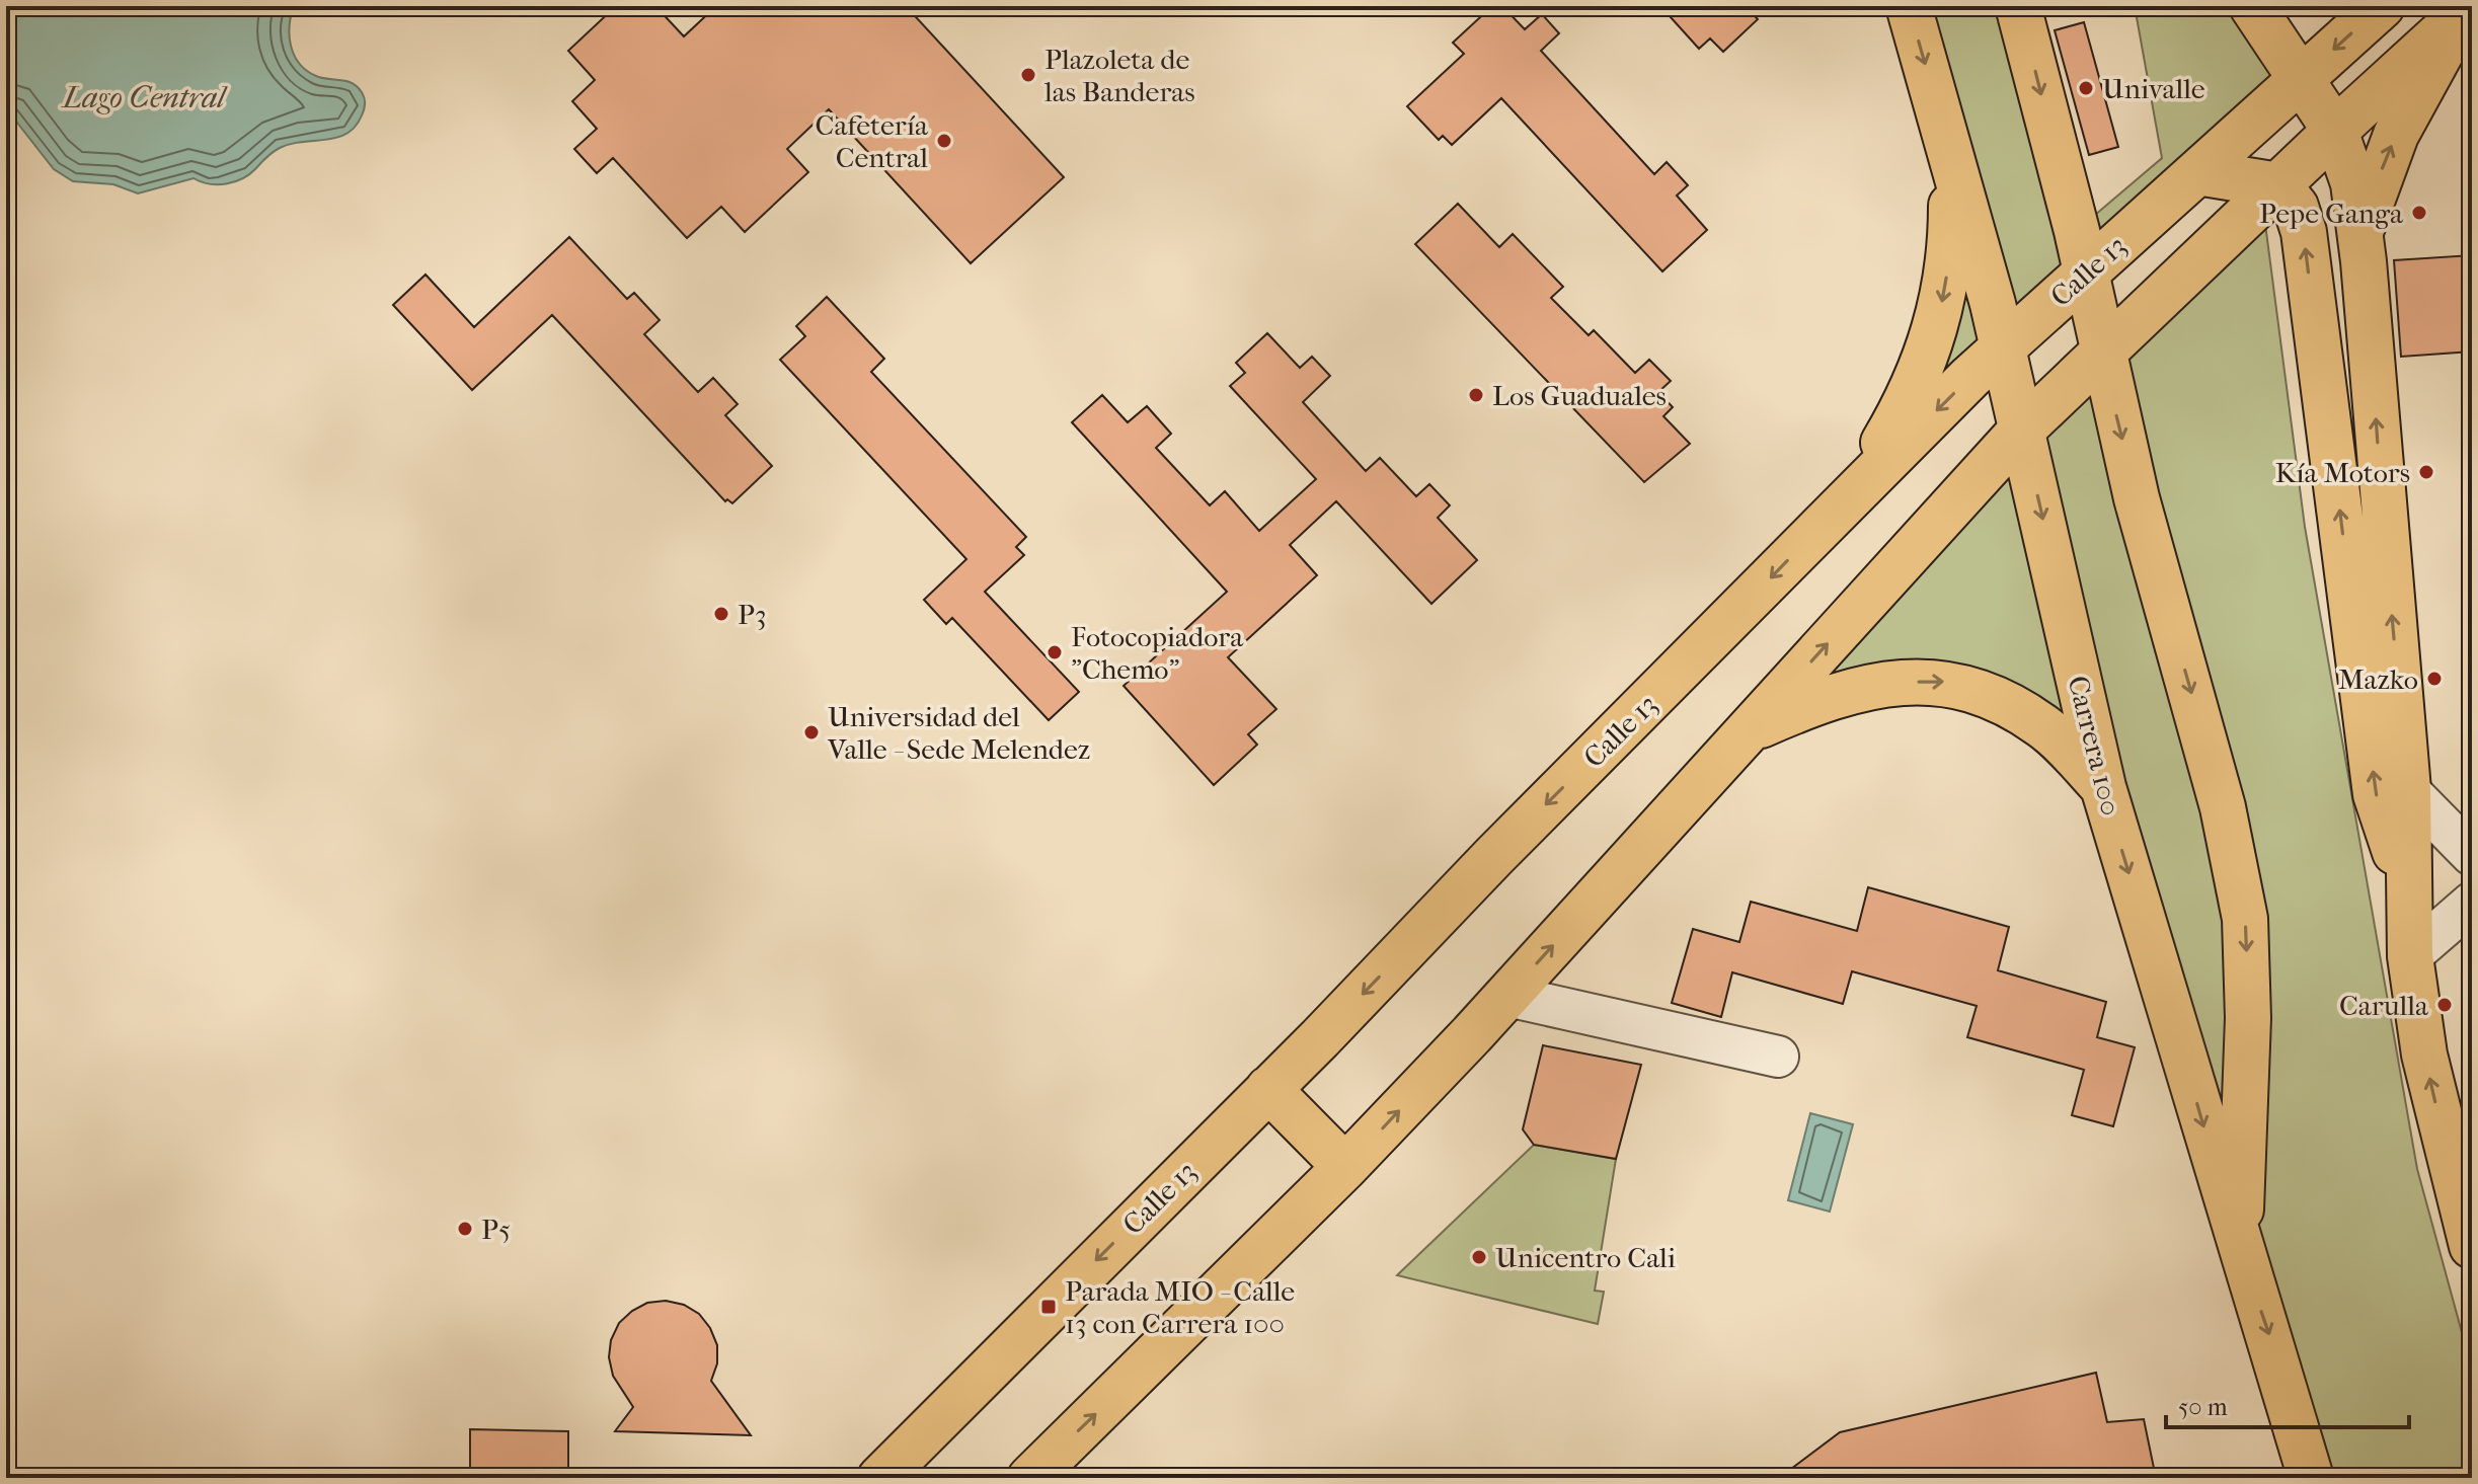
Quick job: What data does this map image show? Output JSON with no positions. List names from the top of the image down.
{
  "streets": {
    "main road": ["Calle 13", "Carrera 100"]
  },
  "crossings": [
    ["Calle 13", "Carrera 100"]
  ],
  "water": ["Lago Central"],
  "places": {
    "other": [
      "Plazoleta de las Banderas",
      "Univalle",
      "Cafetería Central",
      "Pepe Ganga",
      "Los Guaduales",
      "Kía Motors",
      "P3",
      "Fotocopiadora \"Chemo\"",
      "Mazko",
      "Universidad del Valle - Sede Melendez",
      "Carulla",
      "P5",
      "Unicentro Cali"
    ],
    "transit": ["Parada MIO - Calle 13 con Carrera 100"]
  },
  "scale_bar": "50 m"
}
